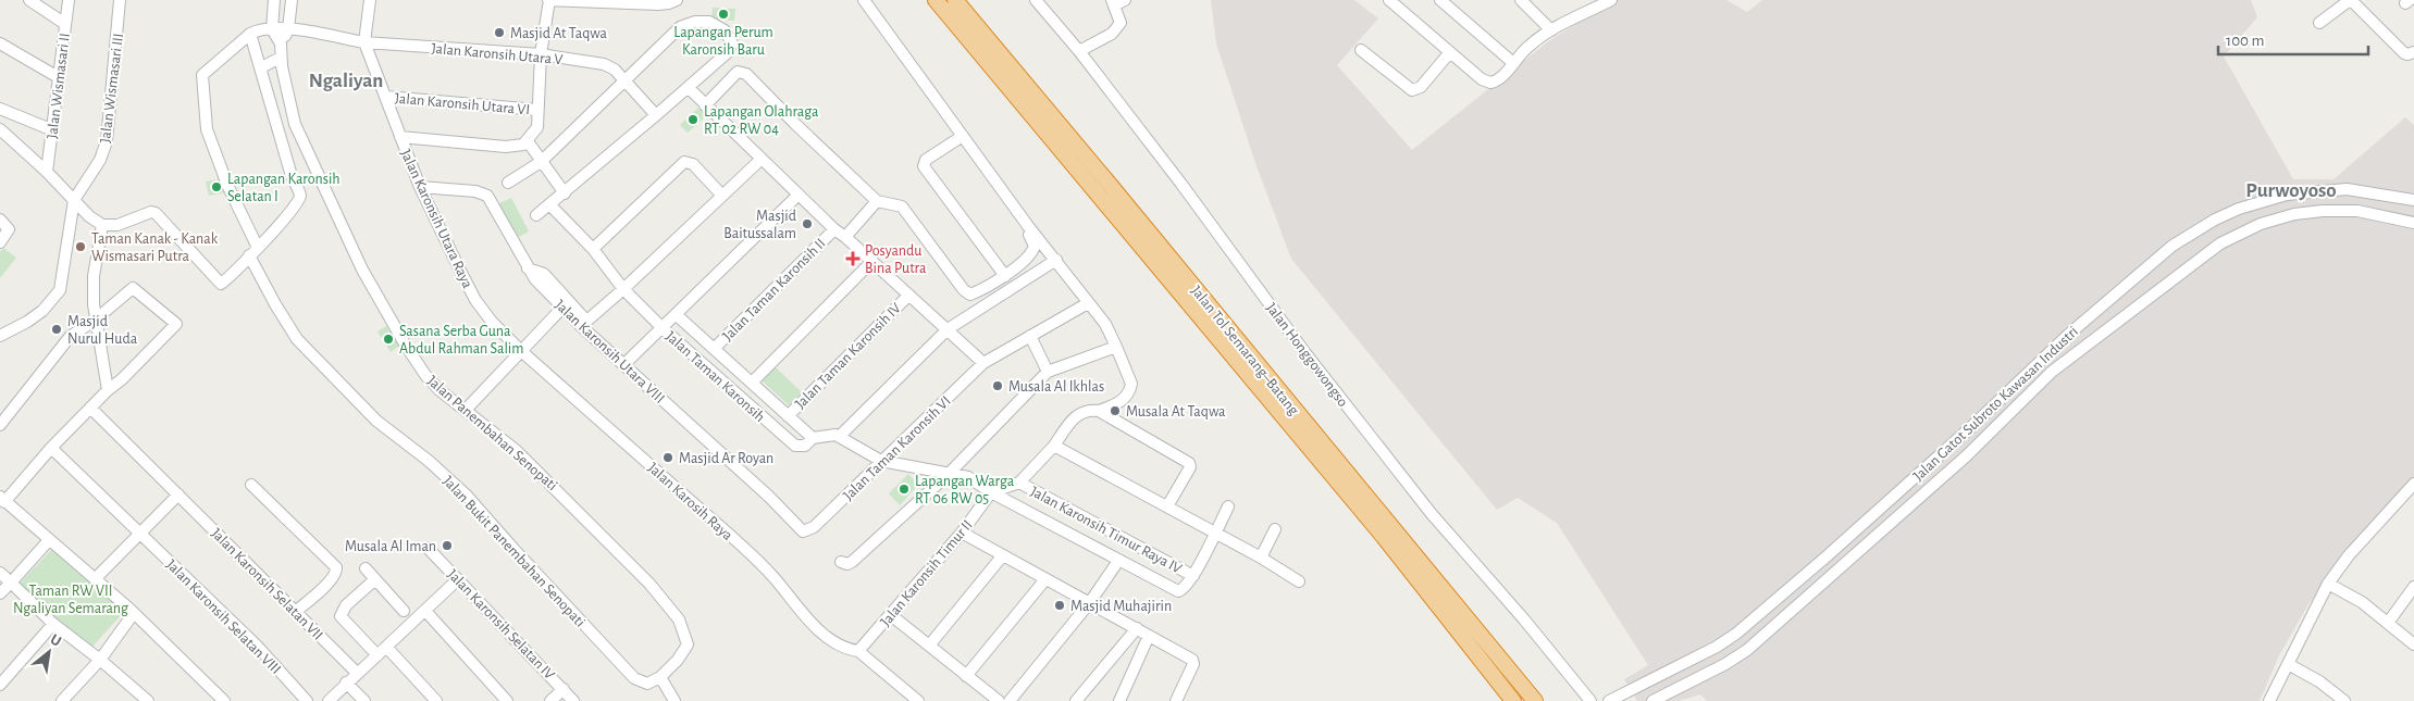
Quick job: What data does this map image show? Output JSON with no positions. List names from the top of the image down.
{
  "streets": {
    "highway": ["Jalan Tol Semarang–Batang"],
    "street": [
      "Jalan Karonsih Utara V",
      "Jalan Wismasari II",
      "Jalan Wismasari III",
      "Jalan Karonsih Utara VI",
      "Jalan Karonsih Utara Raya",
      "Jalan Taman Karonsih II",
      "Jalan Karonsih Utara VIII",
      "Jalan Honggowongso",
      "Jalan Taman Karonsih IV",
      "Jalan Taman Karonsih",
      "Jalan Gatot Subroto Kawasan Industri",
      "Jalan Panembahan Senopati",
      "Jalan Taman Karonsih VI",
      "Jalan Karosih Raya",
      "Jalan Karonsih Timur Raya IV",
      "Jalan Bukit Panembahan Senopati",
      "Jalan Karonsih Timur II",
      "Jalan Karonsih Selatan VII",
      "Jalan Karonsih Selatan VIII",
      "Jalan Karonsih Selatan IV"
    ]
  },
  "crossings": [
    ["Jalan Karonsih Utara V", "Jalan Karonsih Utara Raya"],
    ["Jalan Karonsih Utara VI", "Jalan Karonsih Utara Raya"],
    ["Jalan Karonsih Utara Raya", "Jalan Karonsih Utara VIII"],
    ["Jalan Karonsih Utara Raya", "Jalan Karosih Raya"],
    ["Jalan Taman Karonsih II", "Jalan Taman Karonsih"],
    ["Jalan Karonsih Utara VIII", "Jalan Taman Karonsih VI"],
    ["Jalan Taman Karonsih IV", "Jalan Taman Karonsih"],
    ["Jalan Panembahan Senopati", "Jalan Bukit Panembahan Senopati"],
    ["Jalan Taman Karonsih VI", "Jalan Karonsih Timur Raya IV"],
    ["Jalan Karosih Raya", "Jalan Karonsih Timur II"],
    ["Jalan Karonsih Timur Raya IV", "Jalan Karonsih Timur II"]
  ],
  "districts": ["Ngaliyan", "Purwoyoso"],
  "parks": ["Taman RW VII Ngaliyan Semarang"],
  "places": {
    "other": [
      "Lapangan Perum Karonsih Baru",
      "Masjid At Taqwa",
      "Lapangan Olahraga RT 02 RW 04",
      "Lapangan Karonsih Selatan I",
      "Masjid Baitussalam",
      "Taman Kanak - Kanak Wismasari Putra",
      "Masjid Nurul Huda",
      "Sasana Serba Guna Abdul Rahman Salim",
      "Musala Al Ikhlas",
      "Musala At Taqwa",
      "Masjid Ar Royan",
      "Lapangan Warga RT 06 RW 05",
      "Musala Al Iman",
      "Masjid Muhajirin"
    ],
    "health": ["Posyandu Bina Putra"]
  },
  "scale_bar": "100 m",
  "north": "top right"
}
